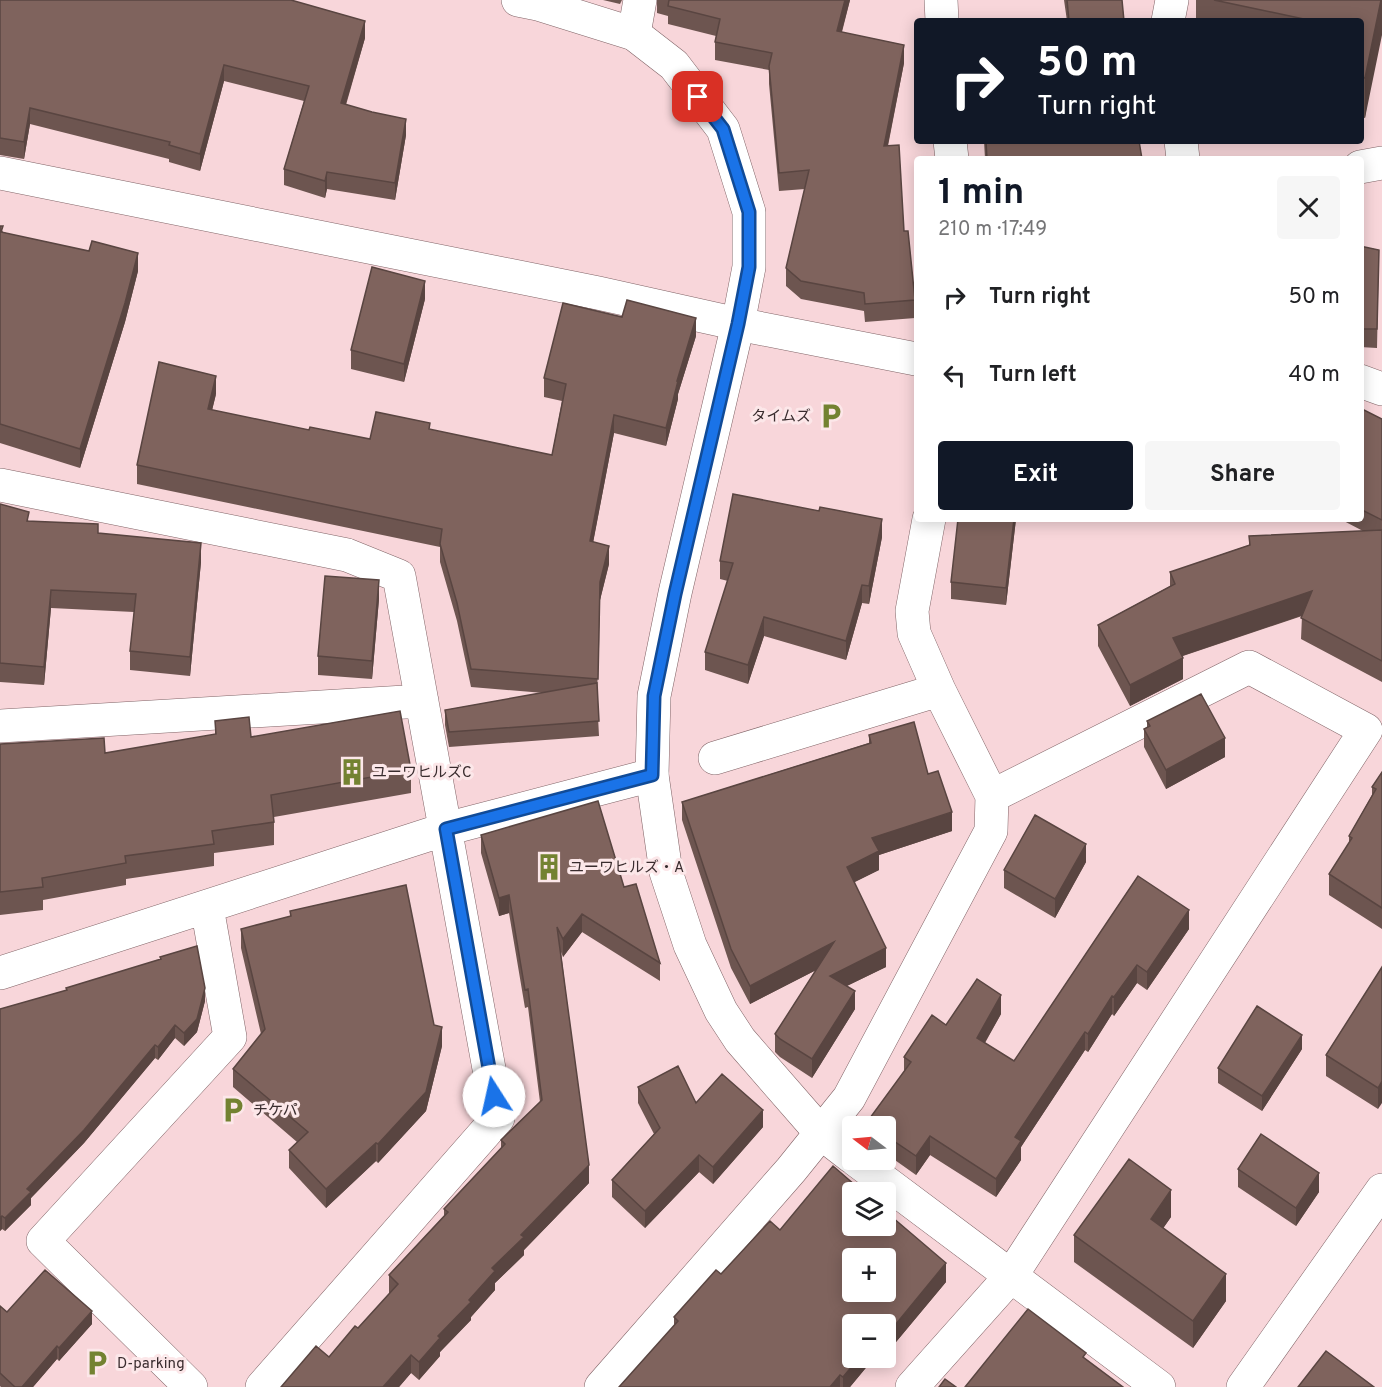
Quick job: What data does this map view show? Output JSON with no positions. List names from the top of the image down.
{
  "places": {
    "parking": ["タイムズ", "チケパ", "D-parking"],
    "building": ["ユーワヒルズC", "ユーワヒルズ・A"]
  },
  "north": "left",
  "page": {
    "turn": ["50 m", "Turn right"],
    "heading": ["1 min", "210 m · 17:49"],
    "list": [
      {
        "name": "Turn right",
        "value": "50 m"
      },
      {
        "name": "Turn left",
        "value": "40 m"
      }
    ],
    "buttons": ["Exit", "Share"],
    "map_buttons": ["+", "−"]
  }
}
